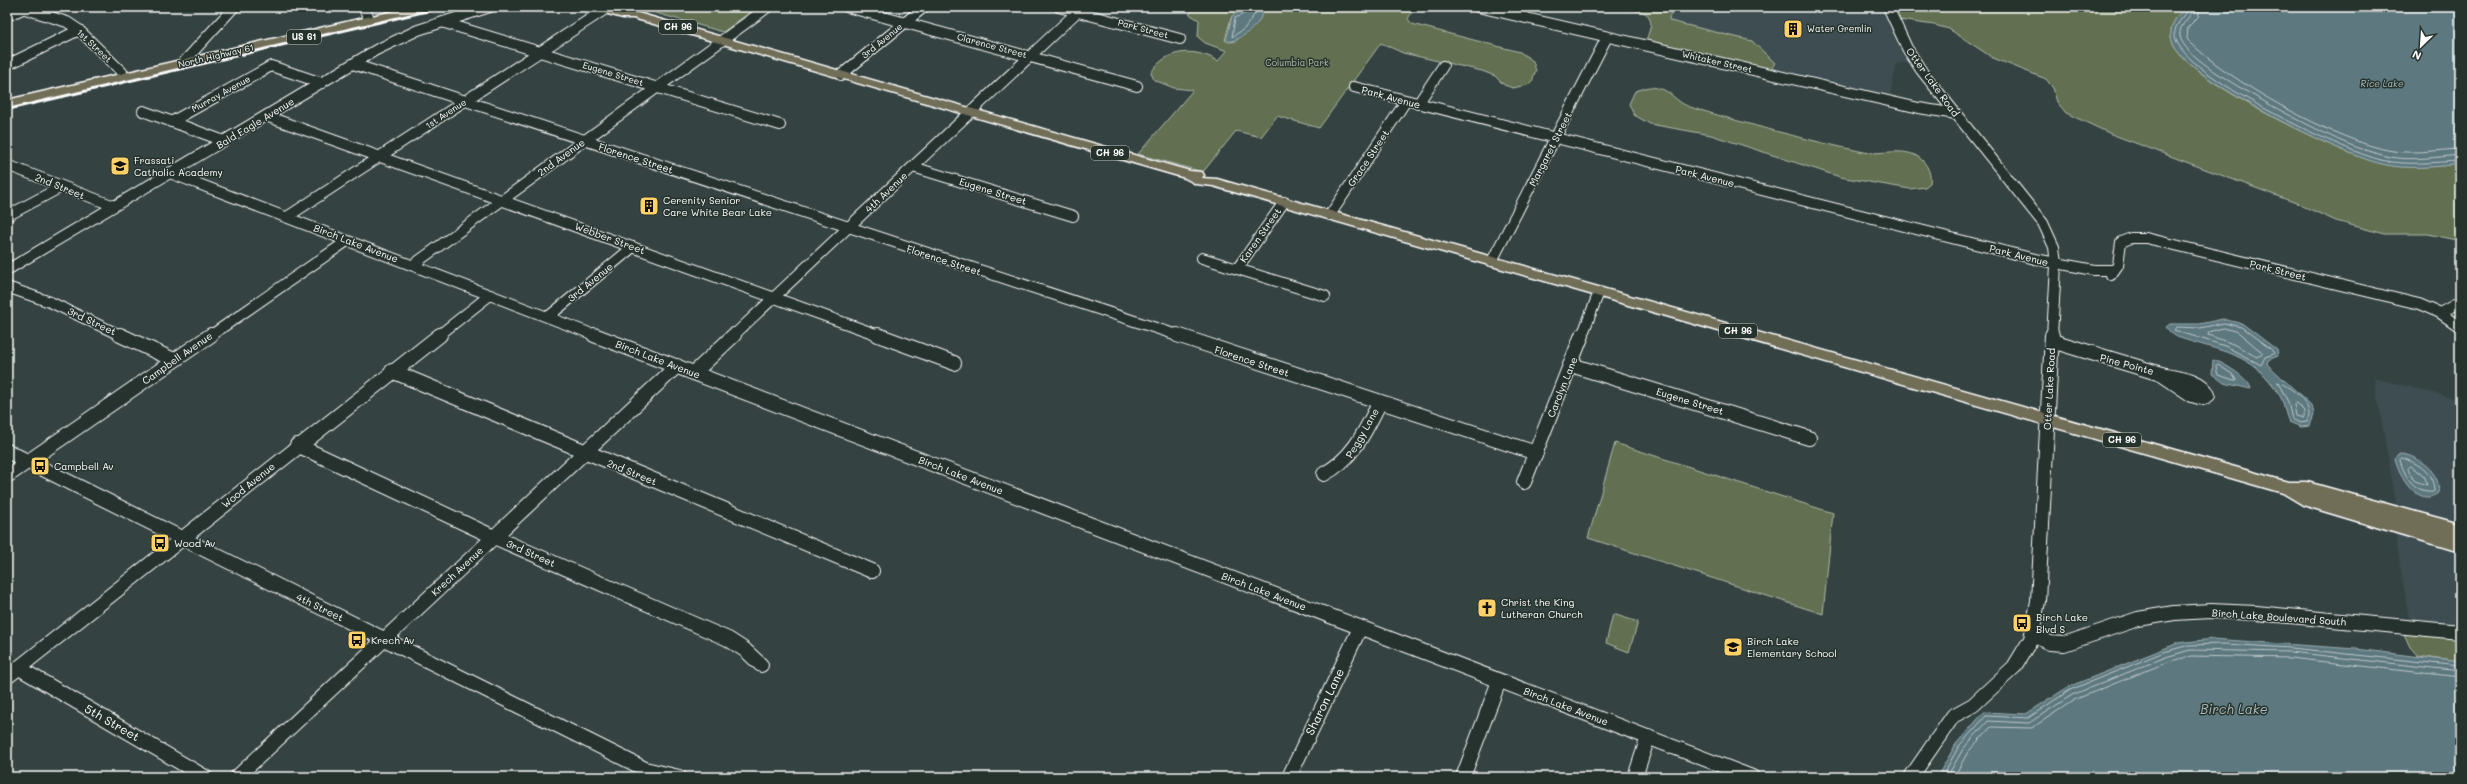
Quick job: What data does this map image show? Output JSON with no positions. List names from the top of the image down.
{
  "streets": {
    "main road": ["CH 96", "US 61", "North Highway 61"],
    "street": [
      "Park Street",
      "3rd Avenue",
      "1st Street",
      "Clarence Street",
      "Whitaker Street",
      "Eugene Street",
      "Otter Lake Road",
      "Murray Avenue",
      "Park Avenue",
      "1st Avenue",
      "Bald Eagle Avenue",
      "Margaret Street",
      "2nd Avenue",
      "Florence Street",
      "Grace Street",
      "2nd Street",
      "4th Avenue",
      "Karen Street",
      "Webber Street",
      "Birch Lake Avenue",
      "3rd Street",
      "Campbell Avenue",
      "Pine Pointe",
      "Carolyn Lane",
      "Peggy Lane",
      "Wood Avenue",
      "Krech Avenue",
      "4th Street",
      "Birch Lake Boulevard South",
      "Sharon Lane",
      "5th Street"
    ]
  },
  "crossings": [
    ["CH 96", "3rd Avenue"],
    ["CH 96", "Otter Lake Road"],
    ["CH 96", "1st Avenue"],
    ["CH 96", "Margaret Street"],
    ["CH 96", "2nd Avenue"],
    ["CH 96", "Grace Street"],
    ["CH 96", "4th Avenue"],
    ["CH 96", "Karen Street"],
    ["CH 96", "Carolyn Lane"],
    ["Park Street", "Otter Lake Road"],
    ["Park Street", "Park Avenue"],
    ["Park Street", "4th Avenue"],
    ["3rd Avenue", "Clarence Street"],
    ["3rd Avenue", "Webber Street"],
    ["3rd Avenue", "Birch Lake Avenue"],
    ["1st Street", "North Highway 61"],
    ["Clarence Street", "4th Avenue"],
    ["Whitaker Street", "Otter Lake Road"],
    ["Whitaker Street", "Margaret Street"],
    ["Eugene Street", "1st Avenue"],
    ["Eugene Street", "Bald Eagle Avenue"],
    ["Eugene Street", "2nd Avenue"],
    ["Eugene Street", "4th Avenue"],
    ["Eugene Street", "Carolyn Lane"],
    ["Otter Lake Road", "Park Avenue"],
    ["Otter Lake Road", "Pine Pointe"],
    ["Otter Lake Road", "Birch Lake Boulevard South"],
    ["Murray Avenue", "Bald Eagle Avenue"],
    ["Park Avenue", "Margaret Street"],
    ["Park Avenue", "Grace Street"],
    ["1st Avenue", "Florence Street"],
    ["1st Avenue", "Webber Street"],
    ["1st Avenue", "Birch Lake Avenue"],
    ["Bald Eagle Avenue", "Florence Street"],
    ["Bald Eagle Avenue", "2nd Street"],
    ["Bald Eagle Avenue", "Webber Street"],
    ["Bald Eagle Avenue", "Birch Lake Avenue"],
    ["2nd Avenue", "Florence Street"],
    ["2nd Avenue", "Webber Street"],
    ["2nd Avenue", "Birch Lake Avenue"],
    ["Florence Street", "4th Avenue"],
    ["Florence Street", "Carolyn Lane"],
    ["Florence Street", "Peggy Lane"],
    ["2nd Street", "Wood Avenue"],
    ["2nd Street", "Krech Avenue"],
    ["4th Avenue", "Webber Street"],
    ["4th Avenue", "Birch Lake Avenue"],
    ["Birch Lake Avenue", "Campbell Avenue"],
    ["Birch Lake Avenue", "Wood Avenue"],
    ["Birch Lake Avenue", "Krech Avenue"],
    ["Birch Lake Avenue", "Sharon Lane"],
    ["3rd Street", "Campbell Avenue"],
    ["3rd Street", "Wood Avenue"],
    ["3rd Street", "Krech Avenue"],
    ["Campbell Avenue", "4th Street"],
    ["Wood Avenue", "4th Street"],
    ["Wood Avenue", "5th Street"],
    ["Krech Avenue", "4th Street"]
  ],
  "water": ["Rice Lake", "Birch Lake"],
  "parks": ["Columbia Park"],
  "places": {
    "building": ["Water Gremlin", "Cerenity Senior Care White Bear Lake"],
    "school or university": ["Frassati Catholic Academy", "Birch Lake Elementary School"],
    "bus stop": [
      "Campbell Av",
      "Wood Av",
      "Birch Lake Blvd S",
      "Krech Av"
    ],
    "church": ["Christ the King Lutheran Church"]
  },
  "north": "bottom left"
}
